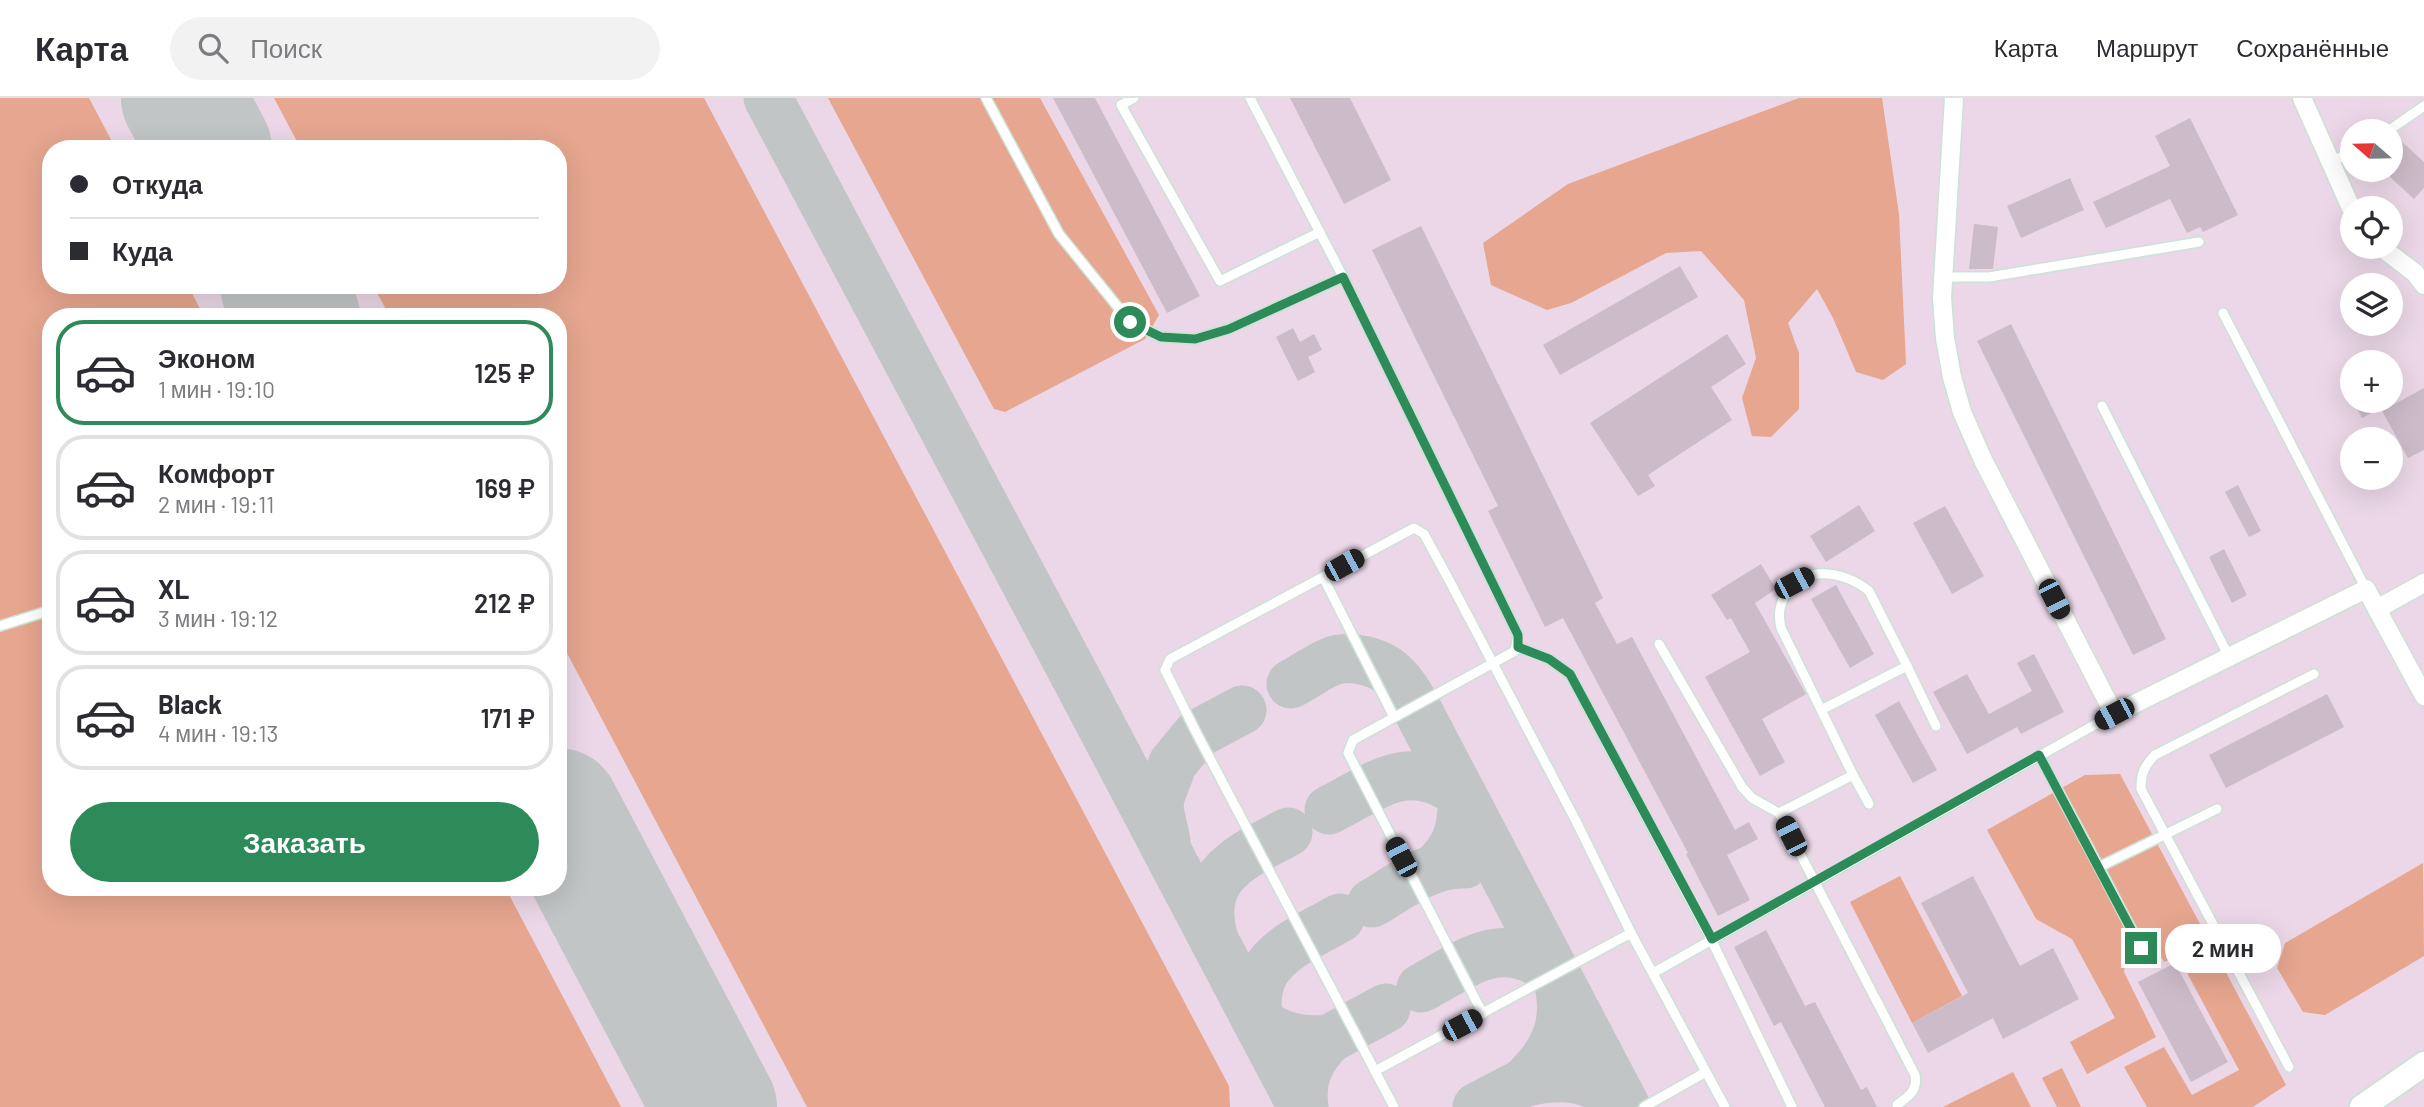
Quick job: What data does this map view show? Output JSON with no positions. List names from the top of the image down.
{
  "north": "left",
  "page": {
    "header": "Карта",
    "search": "Поиск",
    "nav": ["Карта", "Маршрут", "Сохранённые"],
    "map_buttons": ["+", "−"],
    "banner": ["Откуда", "Куда"],
    "list": [
      {
        "name": "Эконом",
        "note": "1 мин · 19:10",
        "value": "125 ₽"
      },
      {
        "name": "Комфорт",
        "note": "2 мин · 19:11",
        "value": "169 ₽"
      },
      {
        "name": "XL",
        "note": "3 мин · 19:12",
        "value": "212 ₽"
      },
      {
        "name": "Black",
        "note": "4 мин · 19:13",
        "value": "171 ₽"
      }
    ],
    "buttons": "Заказать",
    "bubble": "2 мин"
  }
}
